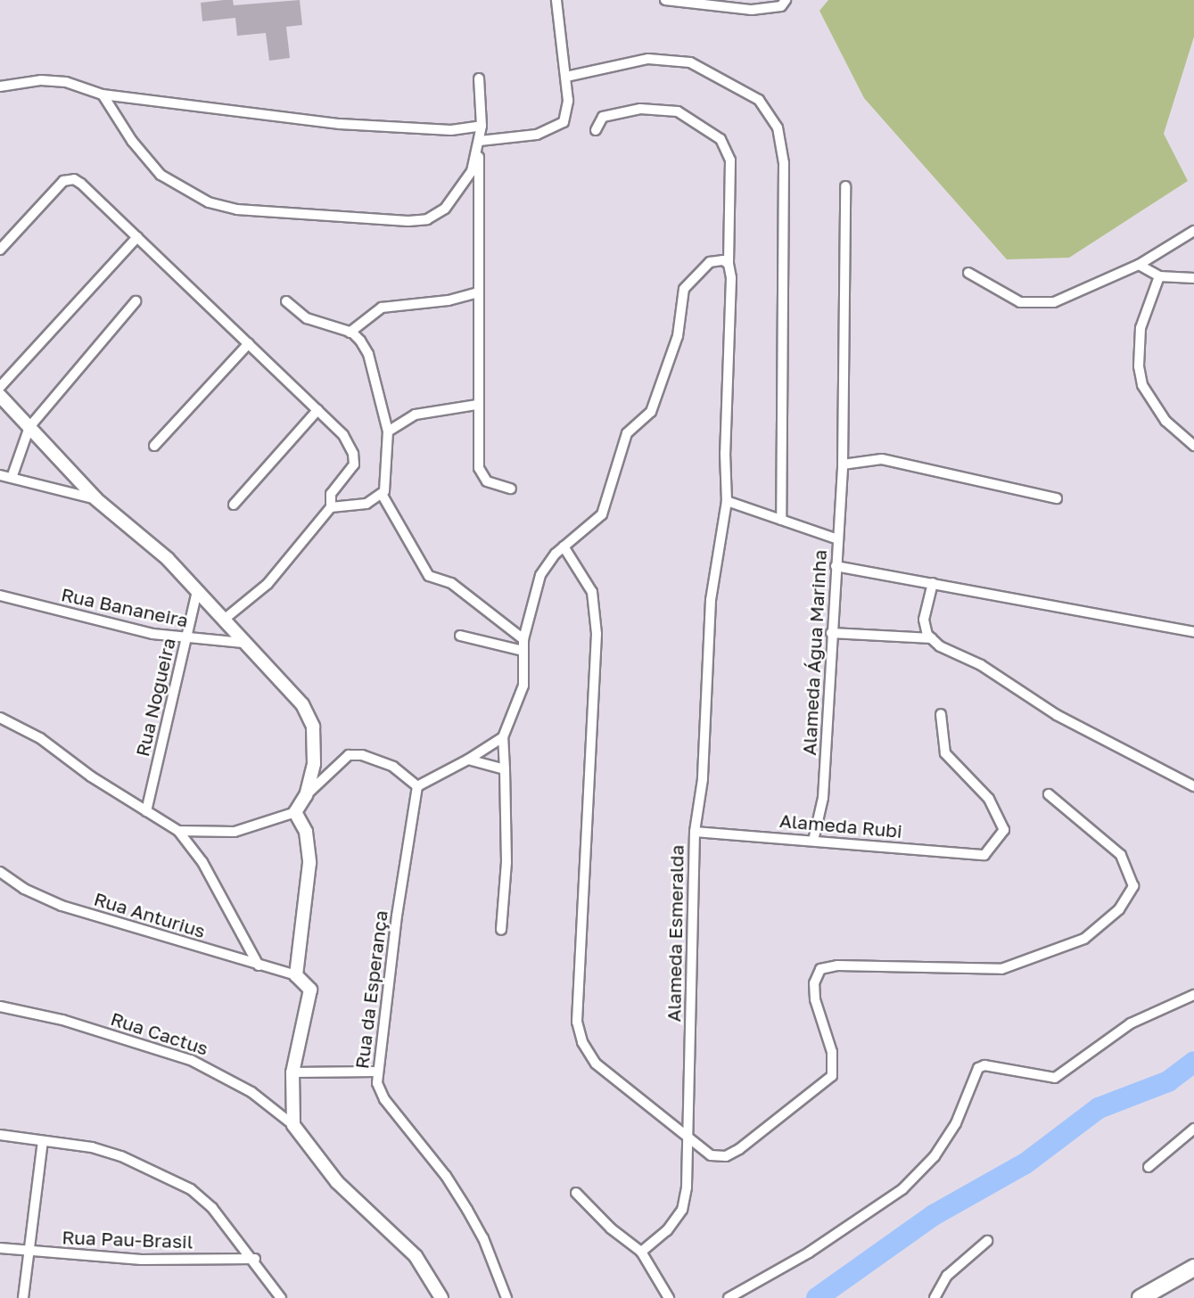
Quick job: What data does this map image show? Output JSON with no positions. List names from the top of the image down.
{
  "streets": {
    "street": [
      "Rua Bananeira",
      "Alameda Água Marinha",
      "Rua Nogueira",
      "Alameda Rubi",
      "Rua Anturius",
      "Alameda Esmeralda",
      "Rua da Esperança",
      "Rua Cactus",
      "Rua Pau-Brasil"
    ]
  },
  "crossings": [
    ["Rua Bananeira", "Rua Nogueira"],
    ["Alameda Água Marinha", "Alameda Rubi"],
    ["Alameda Rubi", "Alameda Esmeralda"]
  ]
}
